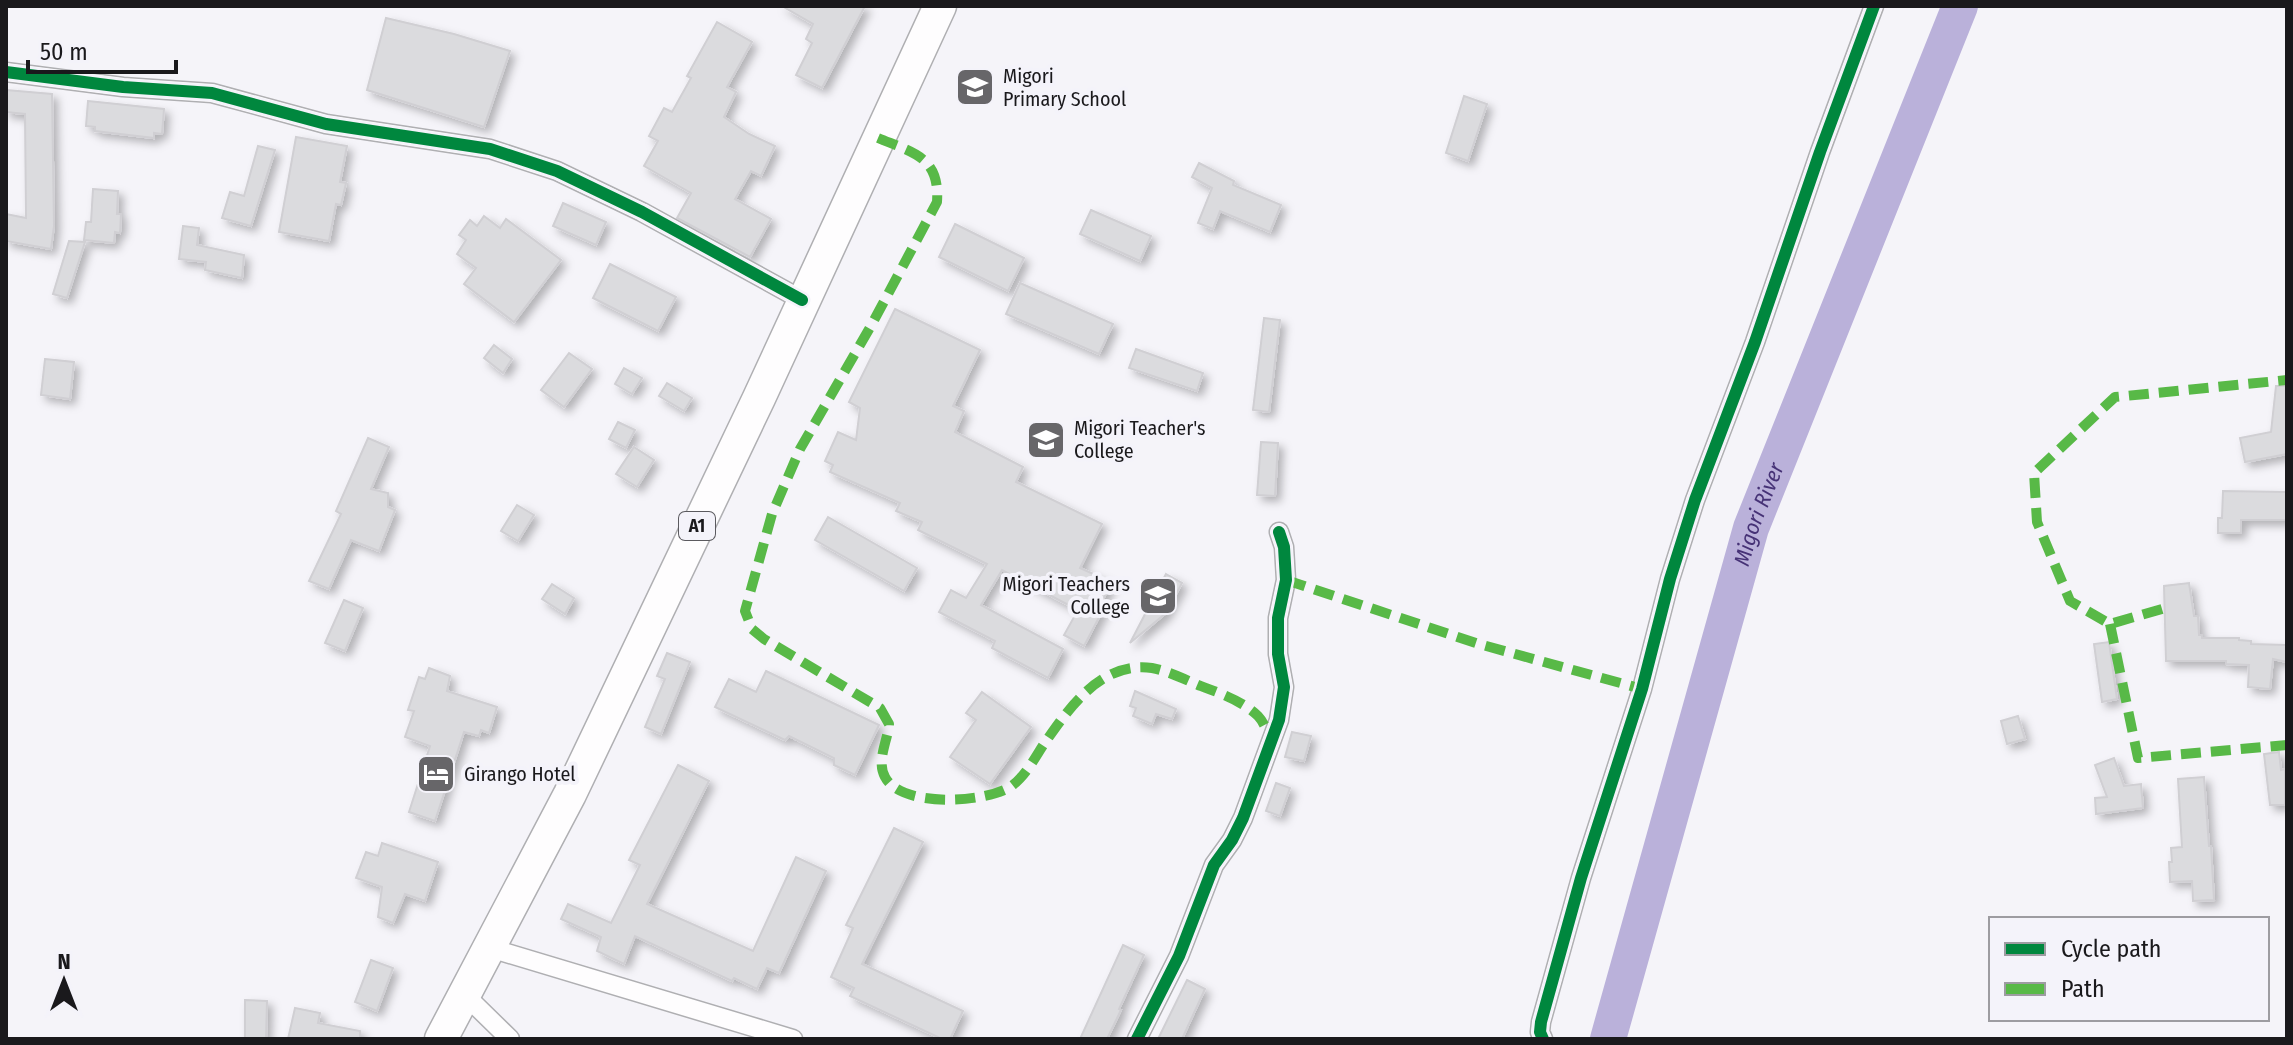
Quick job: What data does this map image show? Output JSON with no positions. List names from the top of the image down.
{
  "streets": {
    "highway": ["A1"]
  },
  "water": ["Migori River"],
  "places": {
    "school or university": ["Migori Primary School", "Migori Teacher's College", "Migori Teachers College"],
    "hotel": ["Girango Hotel"]
  },
  "legend": ["Cycle path", "Path"],
  "scale_bar": "50 m",
  "north": "top"
}
